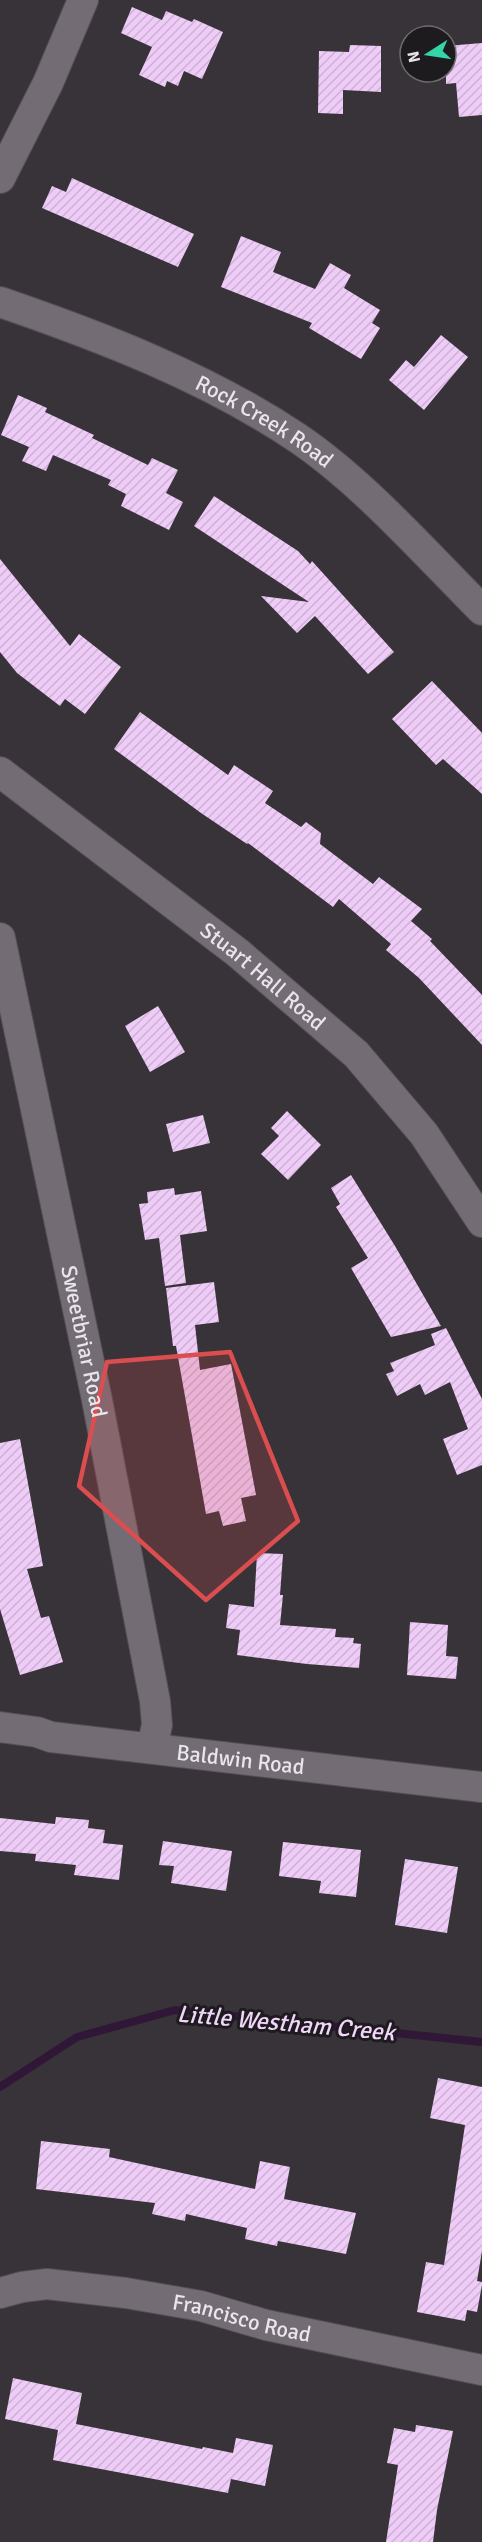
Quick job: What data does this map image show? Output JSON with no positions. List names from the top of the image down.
{
  "streets": {
    "street": [
      "Rock Creek Road",
      "Stuart Hall Road",
      "Sweetbriar Road",
      "Baldwin Road",
      "Francisco Road"
    ]
  },
  "crossings": [
    ["Sweetbriar Road", "Baldwin Road"]
  ],
  "water": ["Little Westham Creek"],
  "north": "left"
}
